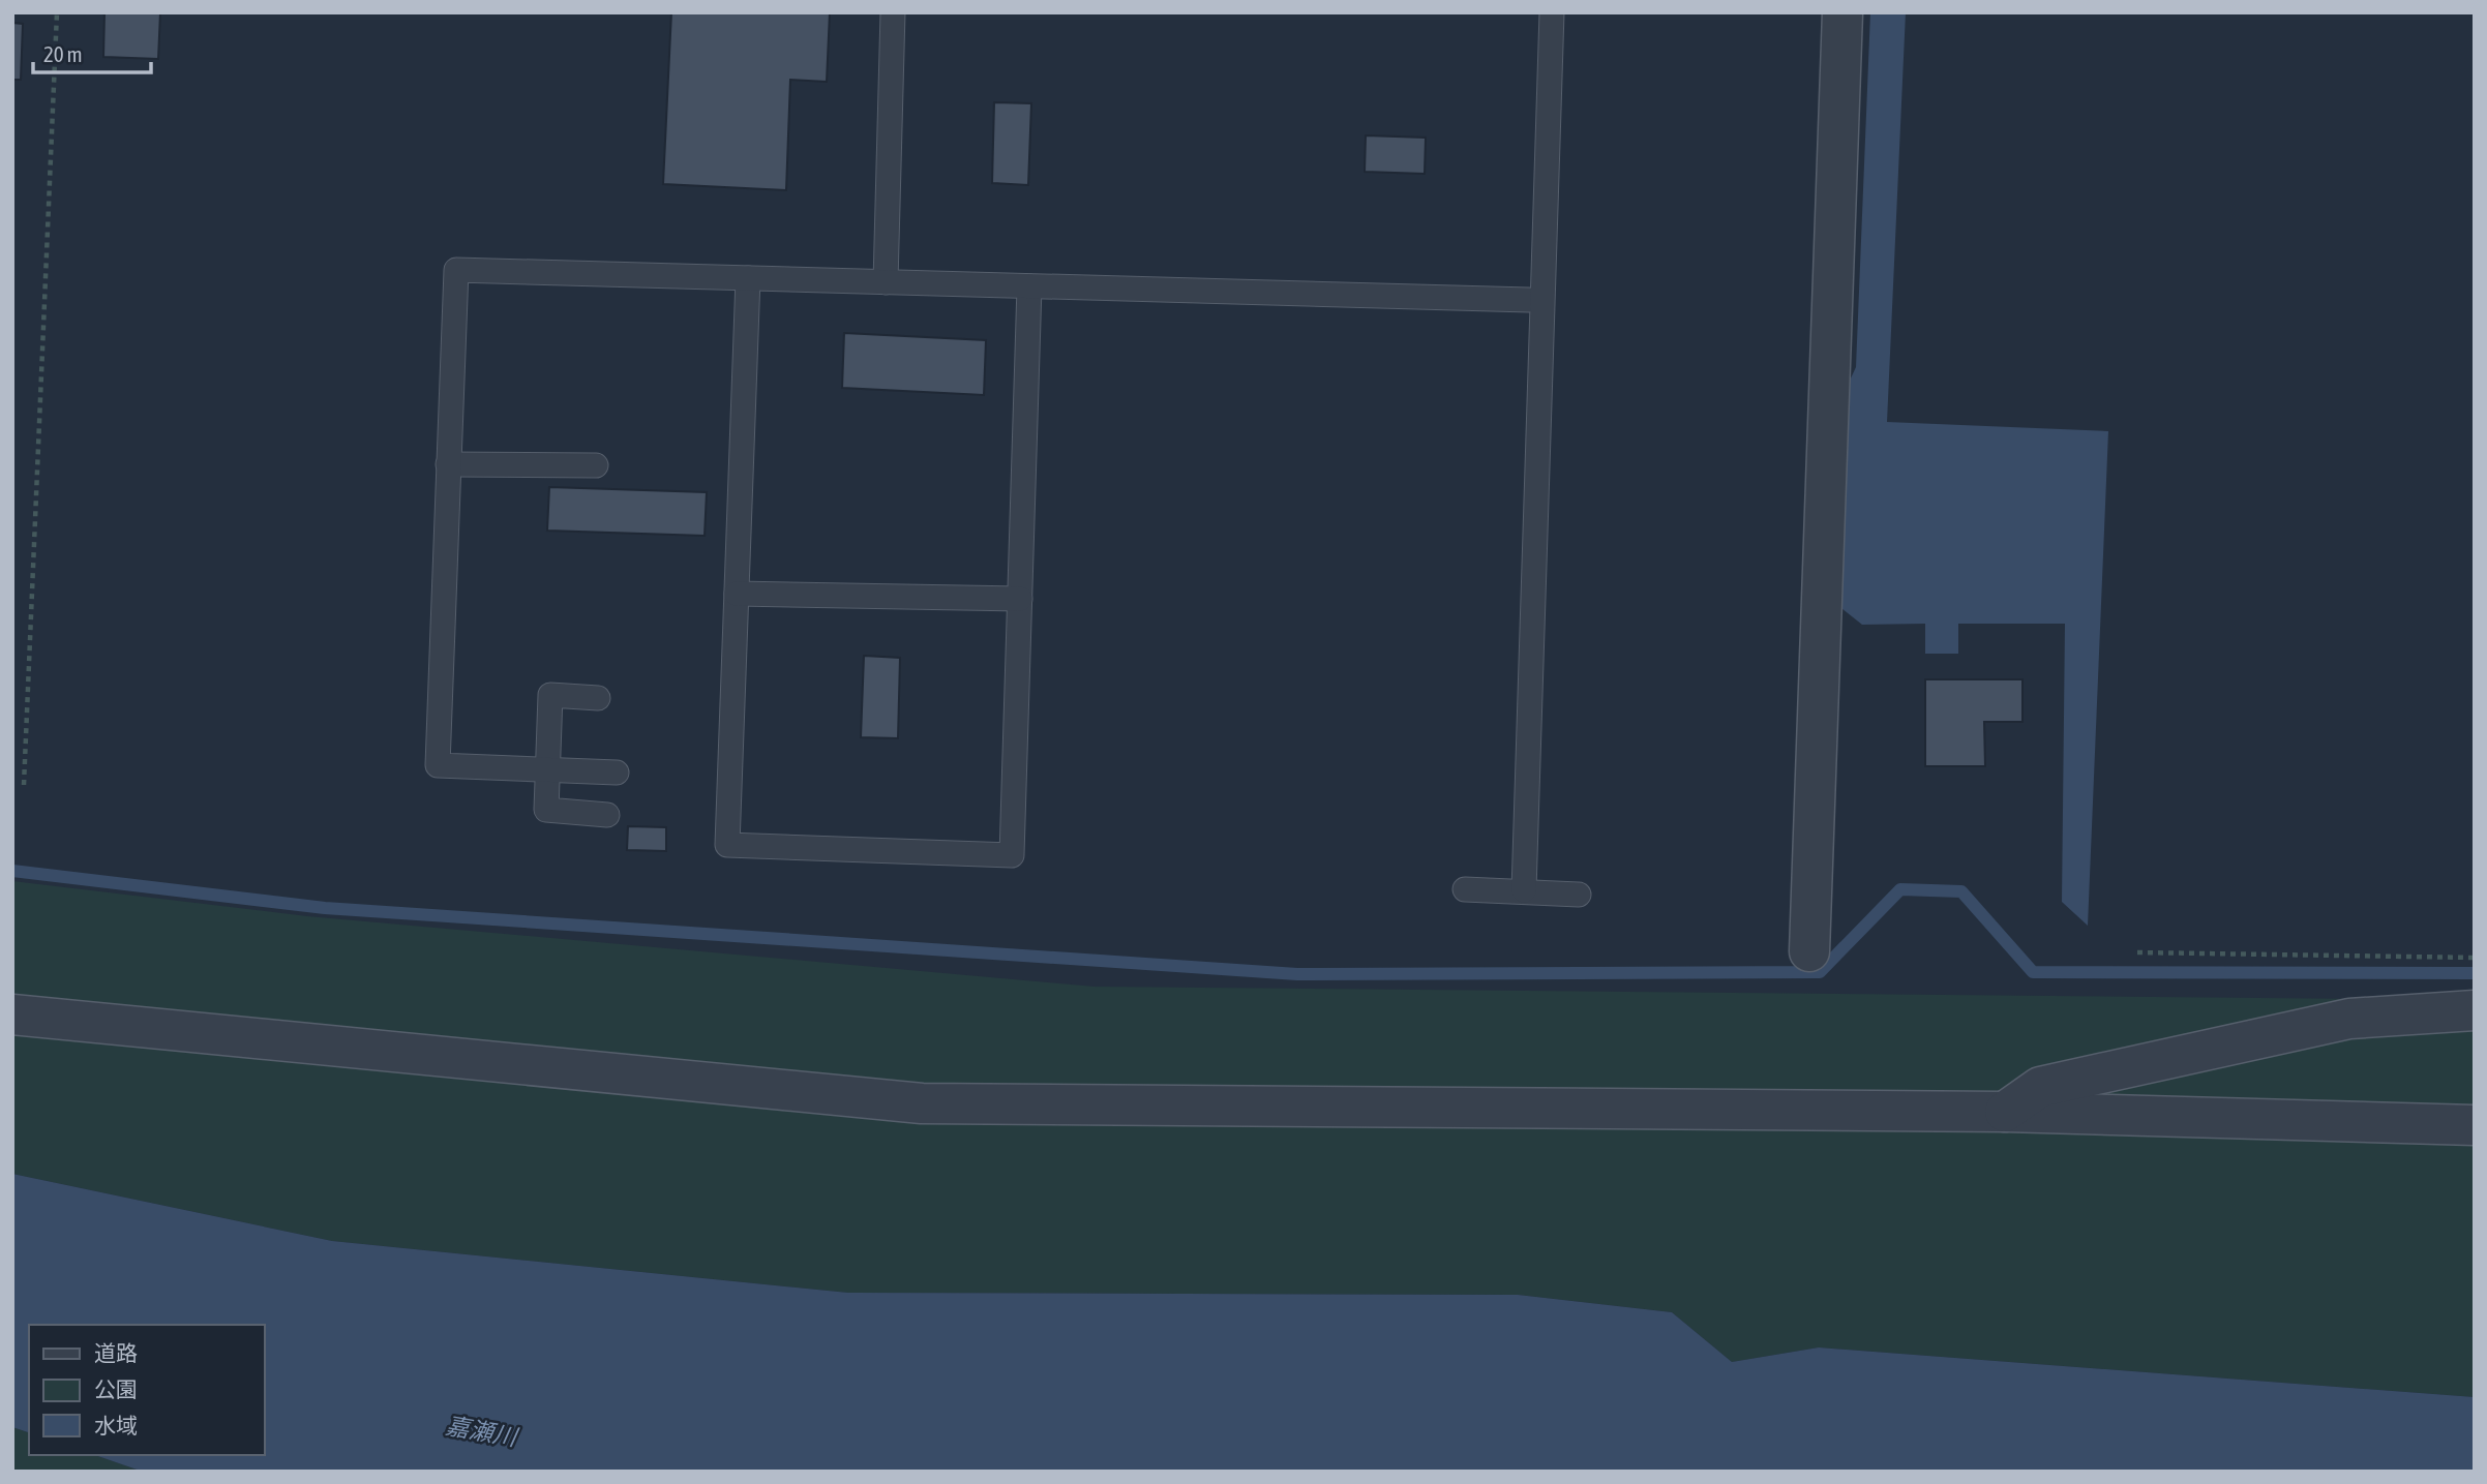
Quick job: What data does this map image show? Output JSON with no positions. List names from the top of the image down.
{
  "water": ["嘉瀬川"],
  "legend": ["道路", "公園", "水域"],
  "scale_bar": "20 m"
}
